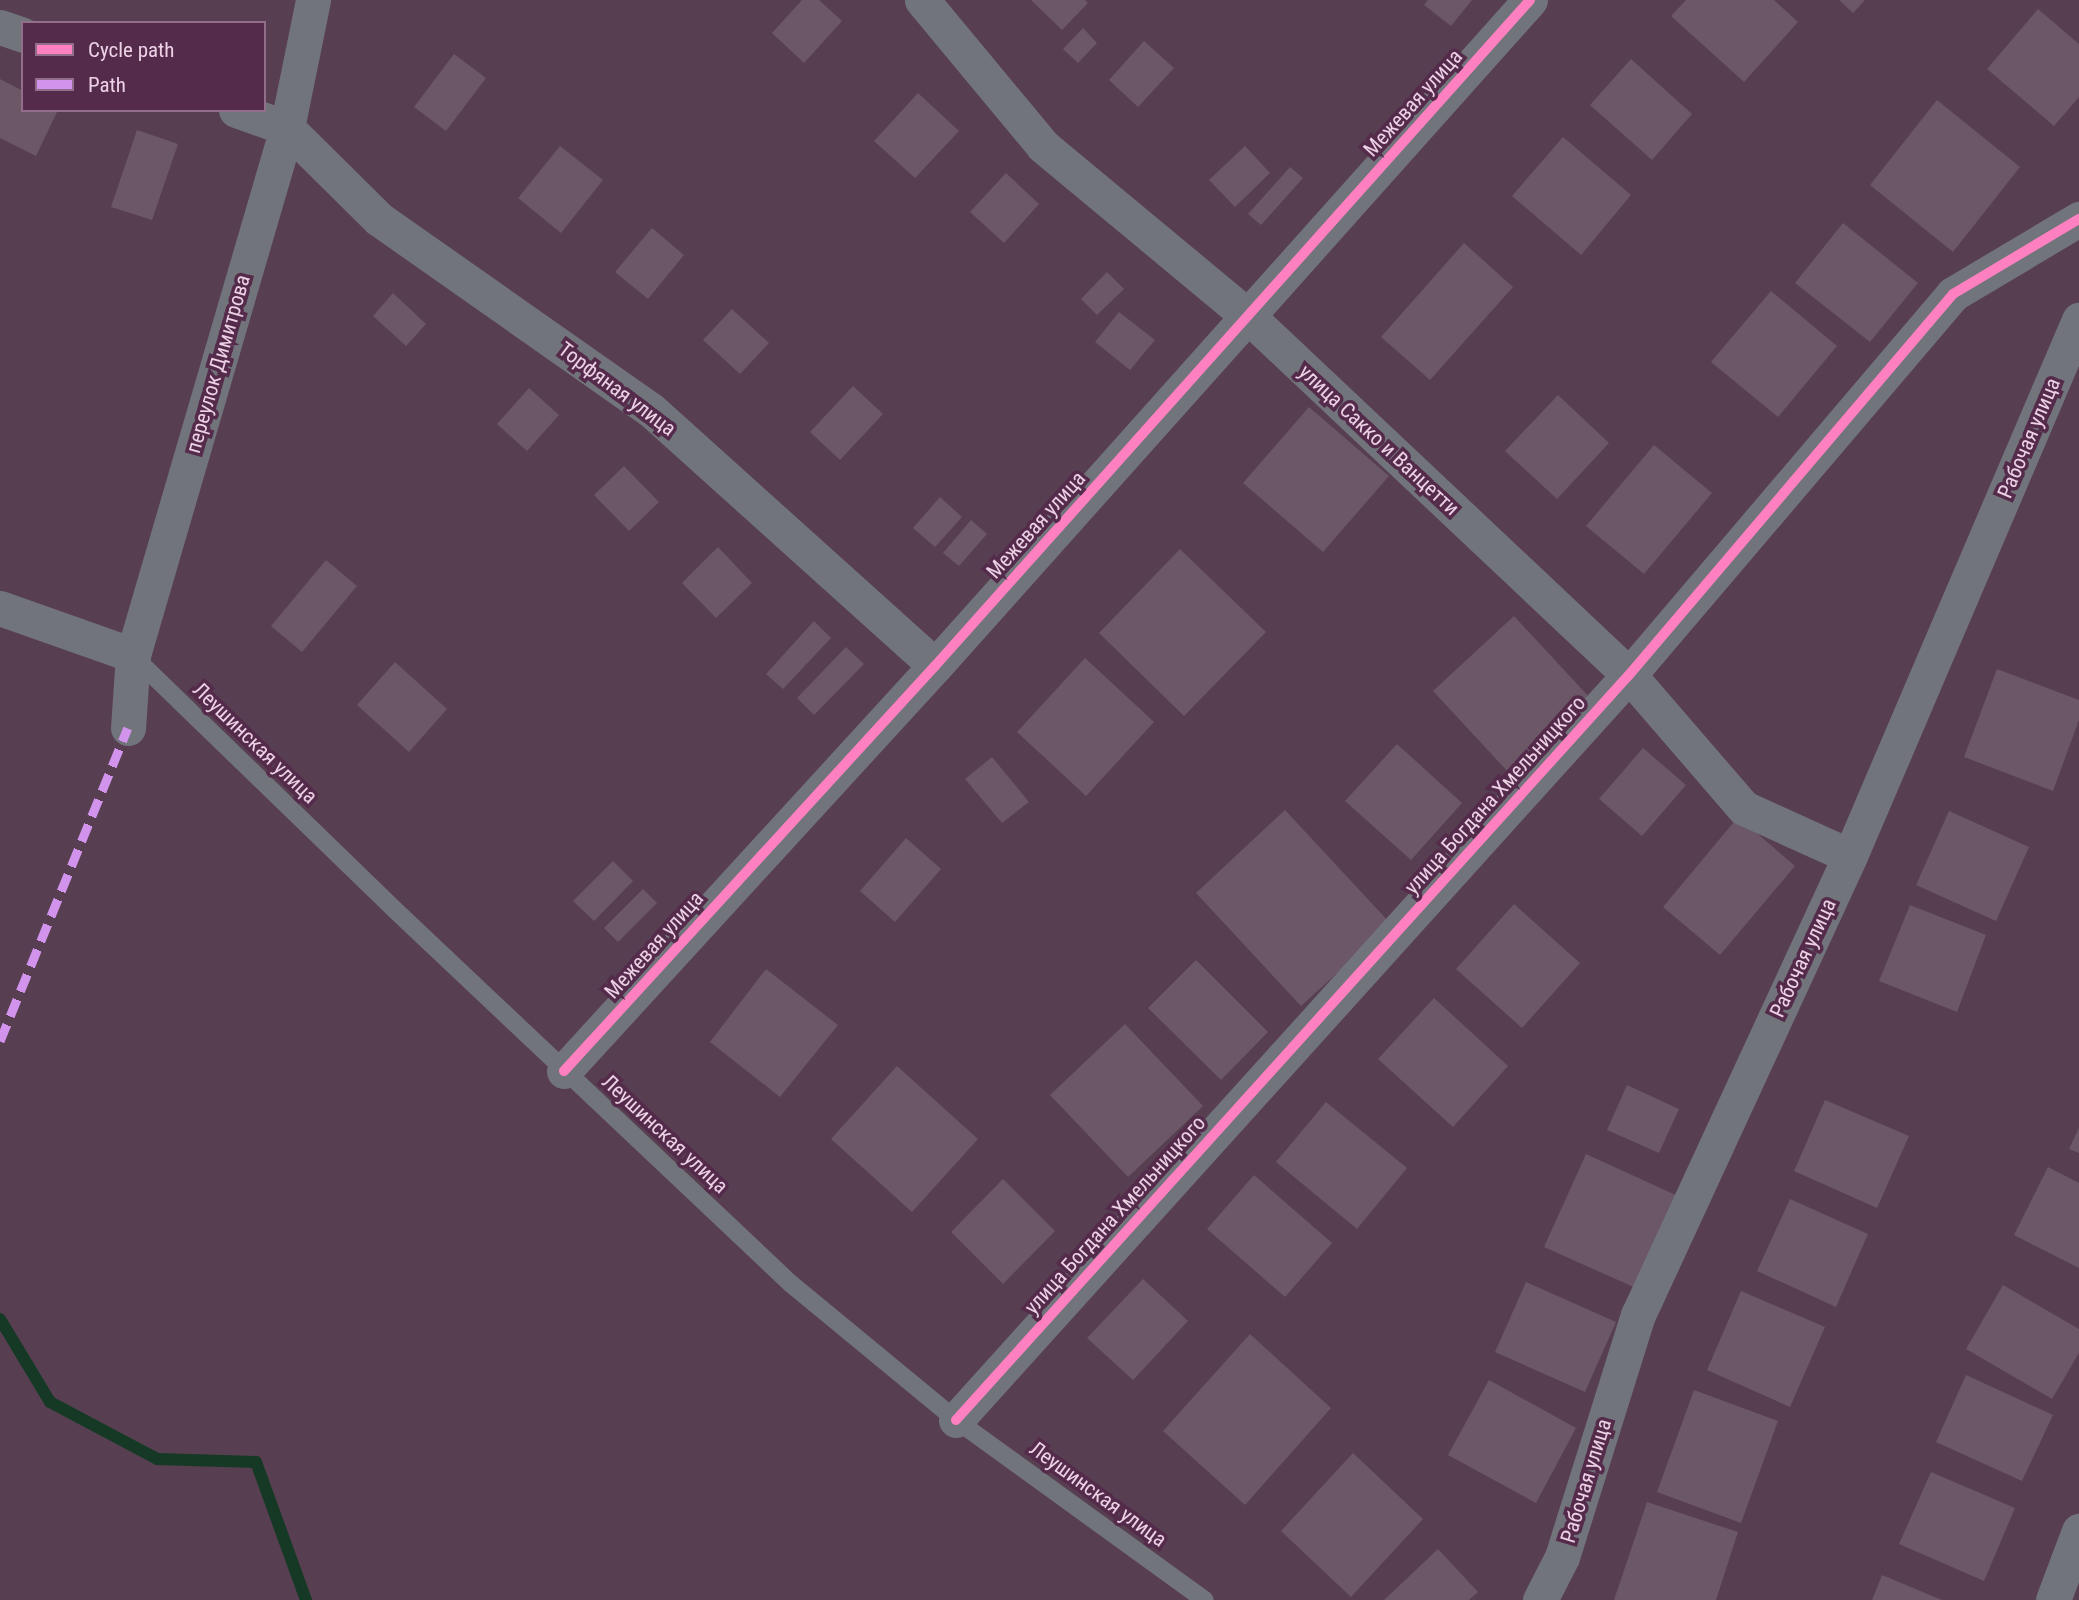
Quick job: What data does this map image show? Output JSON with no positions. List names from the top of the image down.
{
  "streets": {
    "street": [
      "Межевая улица",
      "переулок Димитрова",
      "Торфяная улица",
      "Рабочая улица",
      "улица Сакко и Ванцетти",
      "улица Богдана Хмельницкого"
    ],
    "lane": ["Леушинская улица"]
  },
  "crossings": [
    ["Межевая улица", "Торфяная улица"],
    ["Межевая улица", "улица Сакко и Ванцетти"],
    ["Межевая улица", "Леушинская улица"],
    ["переулок Димитрова", "Торфяная улица"],
    ["переулок Димитрова", "Леушинская улица"],
    ["Рабочая улица", "улица Сакко и Ванцетти"],
    ["улица Сакко и Ванцетти", "улица Богдана Хмельницкого"],
    ["Леушинская улица", "улица Богдана Хмельницкого"]
  ],
  "legend": ["Cycle path", "Path"]
}
